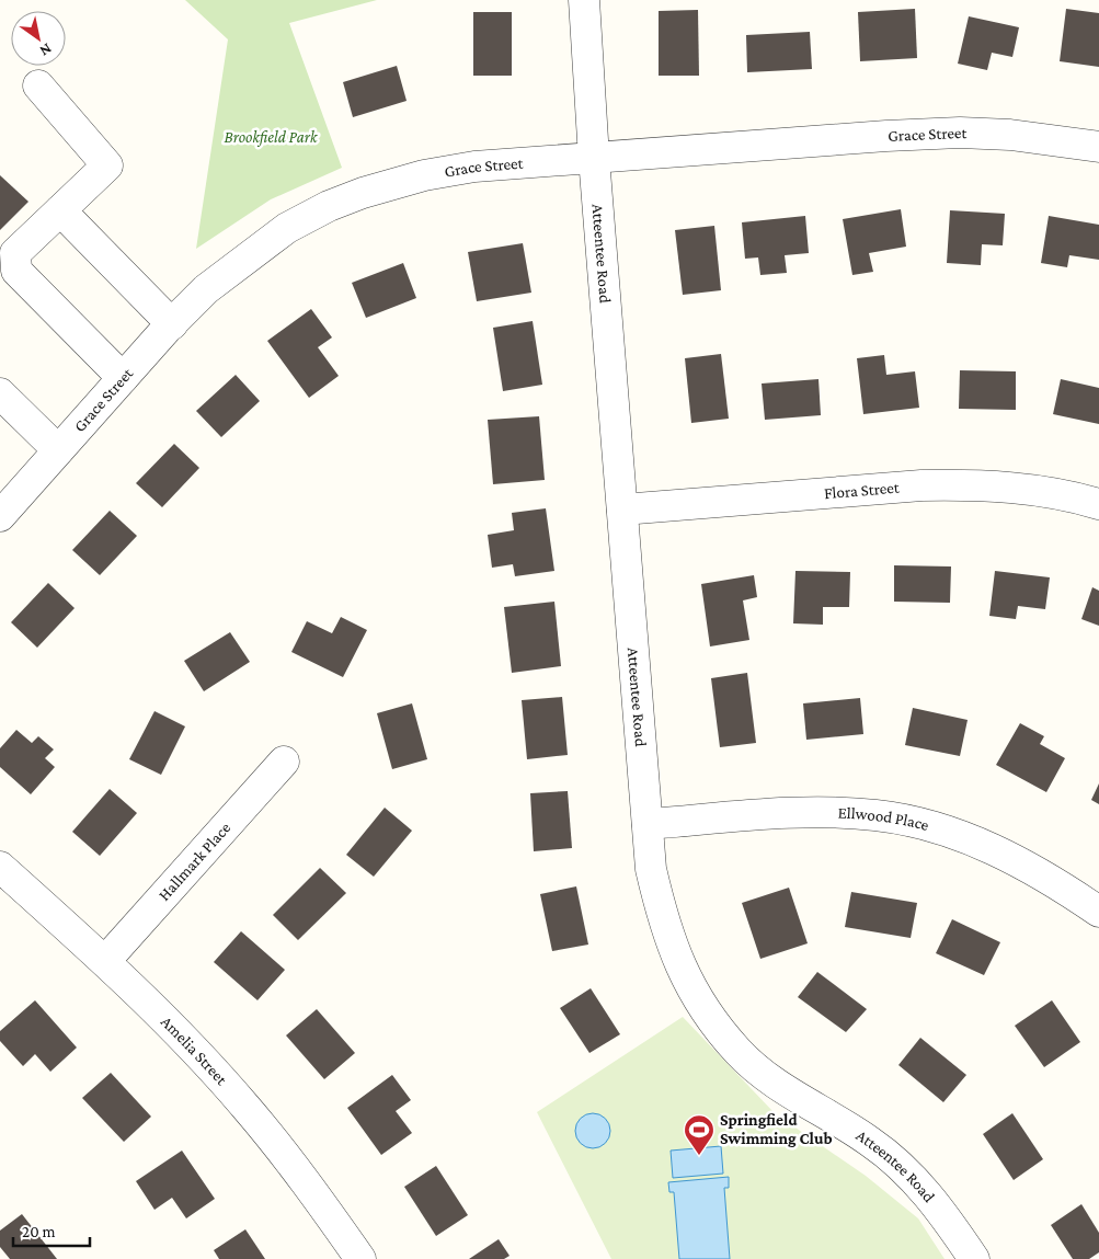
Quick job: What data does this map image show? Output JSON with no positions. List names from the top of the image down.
{
  "streets": {
    "street": [
      "Grace Street",
      "Atteentee Road",
      "Flora Street",
      "Ellwood Place",
      "Hallmark Place",
      "Amelia Street"
    ]
  },
  "crossings": [
    ["Grace Street", "Atteentee Road"],
    ["Atteentee Road", "Flora Street"],
    ["Atteentee Road", "Ellwood Place"],
    ["Hallmark Place", "Amelia Street"]
  ],
  "parks": ["Brookfield Park"],
  "places": {
    "sports": ["Springfield Swimming Club"]
  },
  "scale_bar": "20 m",
  "north": "bottom right"
}
